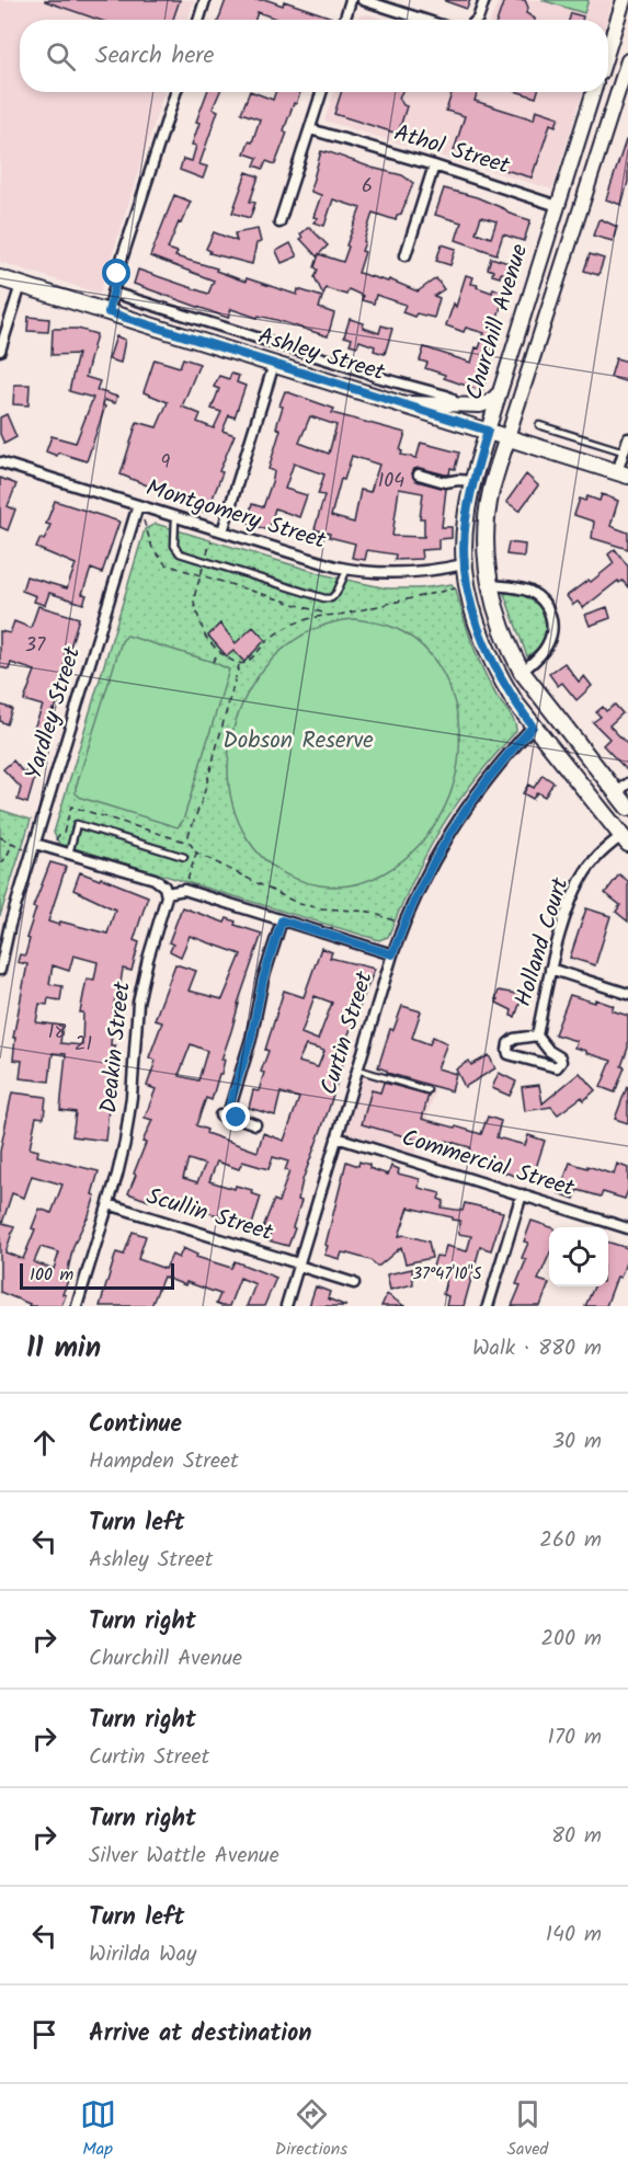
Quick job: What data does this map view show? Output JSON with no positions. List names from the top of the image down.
{
  "streets": {
    "main road": ["Athol Street", "Churchill Avenue", "Ashley Street"],
    "street": [
      "Montgomery Street",
      "Yardley Street",
      "Holland Court",
      "Curtin Street",
      "Deakin Street",
      "Commercial Street",
      "Scullin Street"
    ]
  },
  "crossings": [
    ["Athol Street", "Churchill Avenue"],
    ["Churchill Avenue", "Ashley Street"],
    ["Churchill Avenue", "Montgomery Street"],
    ["Churchill Avenue", "Holland Court"],
    ["Churchill Avenue", "Curtin Street"],
    ["Montgomery Street", "Yardley Street"],
    ["Curtin Street", "Commercial Street"],
    ["Curtin Street", "Scullin Street"],
    ["Deakin Street", "Scullin Street"]
  ],
  "parks": ["Dobson Reserve"],
  "house_numbers": [
    "6",
    "9",
    "104",
    "37",
    "18",
    "21"
  ],
  "scale_bar": "100 m",
  "page": {
    "search": "Search here",
    "scale": "100 m",
    "heading": ["11 min", "Walk · 880 m"],
    "list": [
      ["Continue", "Hampden Street", "30 m"],
      ["Turn left", "Ashley Street", "260 m"],
      ["Turn right", "Churchill Avenue", "200 m"],
      ["Turn right", "Curtin Street", "170 m"],
      ["Turn right", "Silver Wattle Avenue", "80 m"],
      ["Turn left", "Wirilda Way", "140 m"],
      "Arrive at destination"
    ],
    "nav": ["Map", "Directions", "Saved"]
  },
  "coordinates": ["37°47'10\"S"]
}
